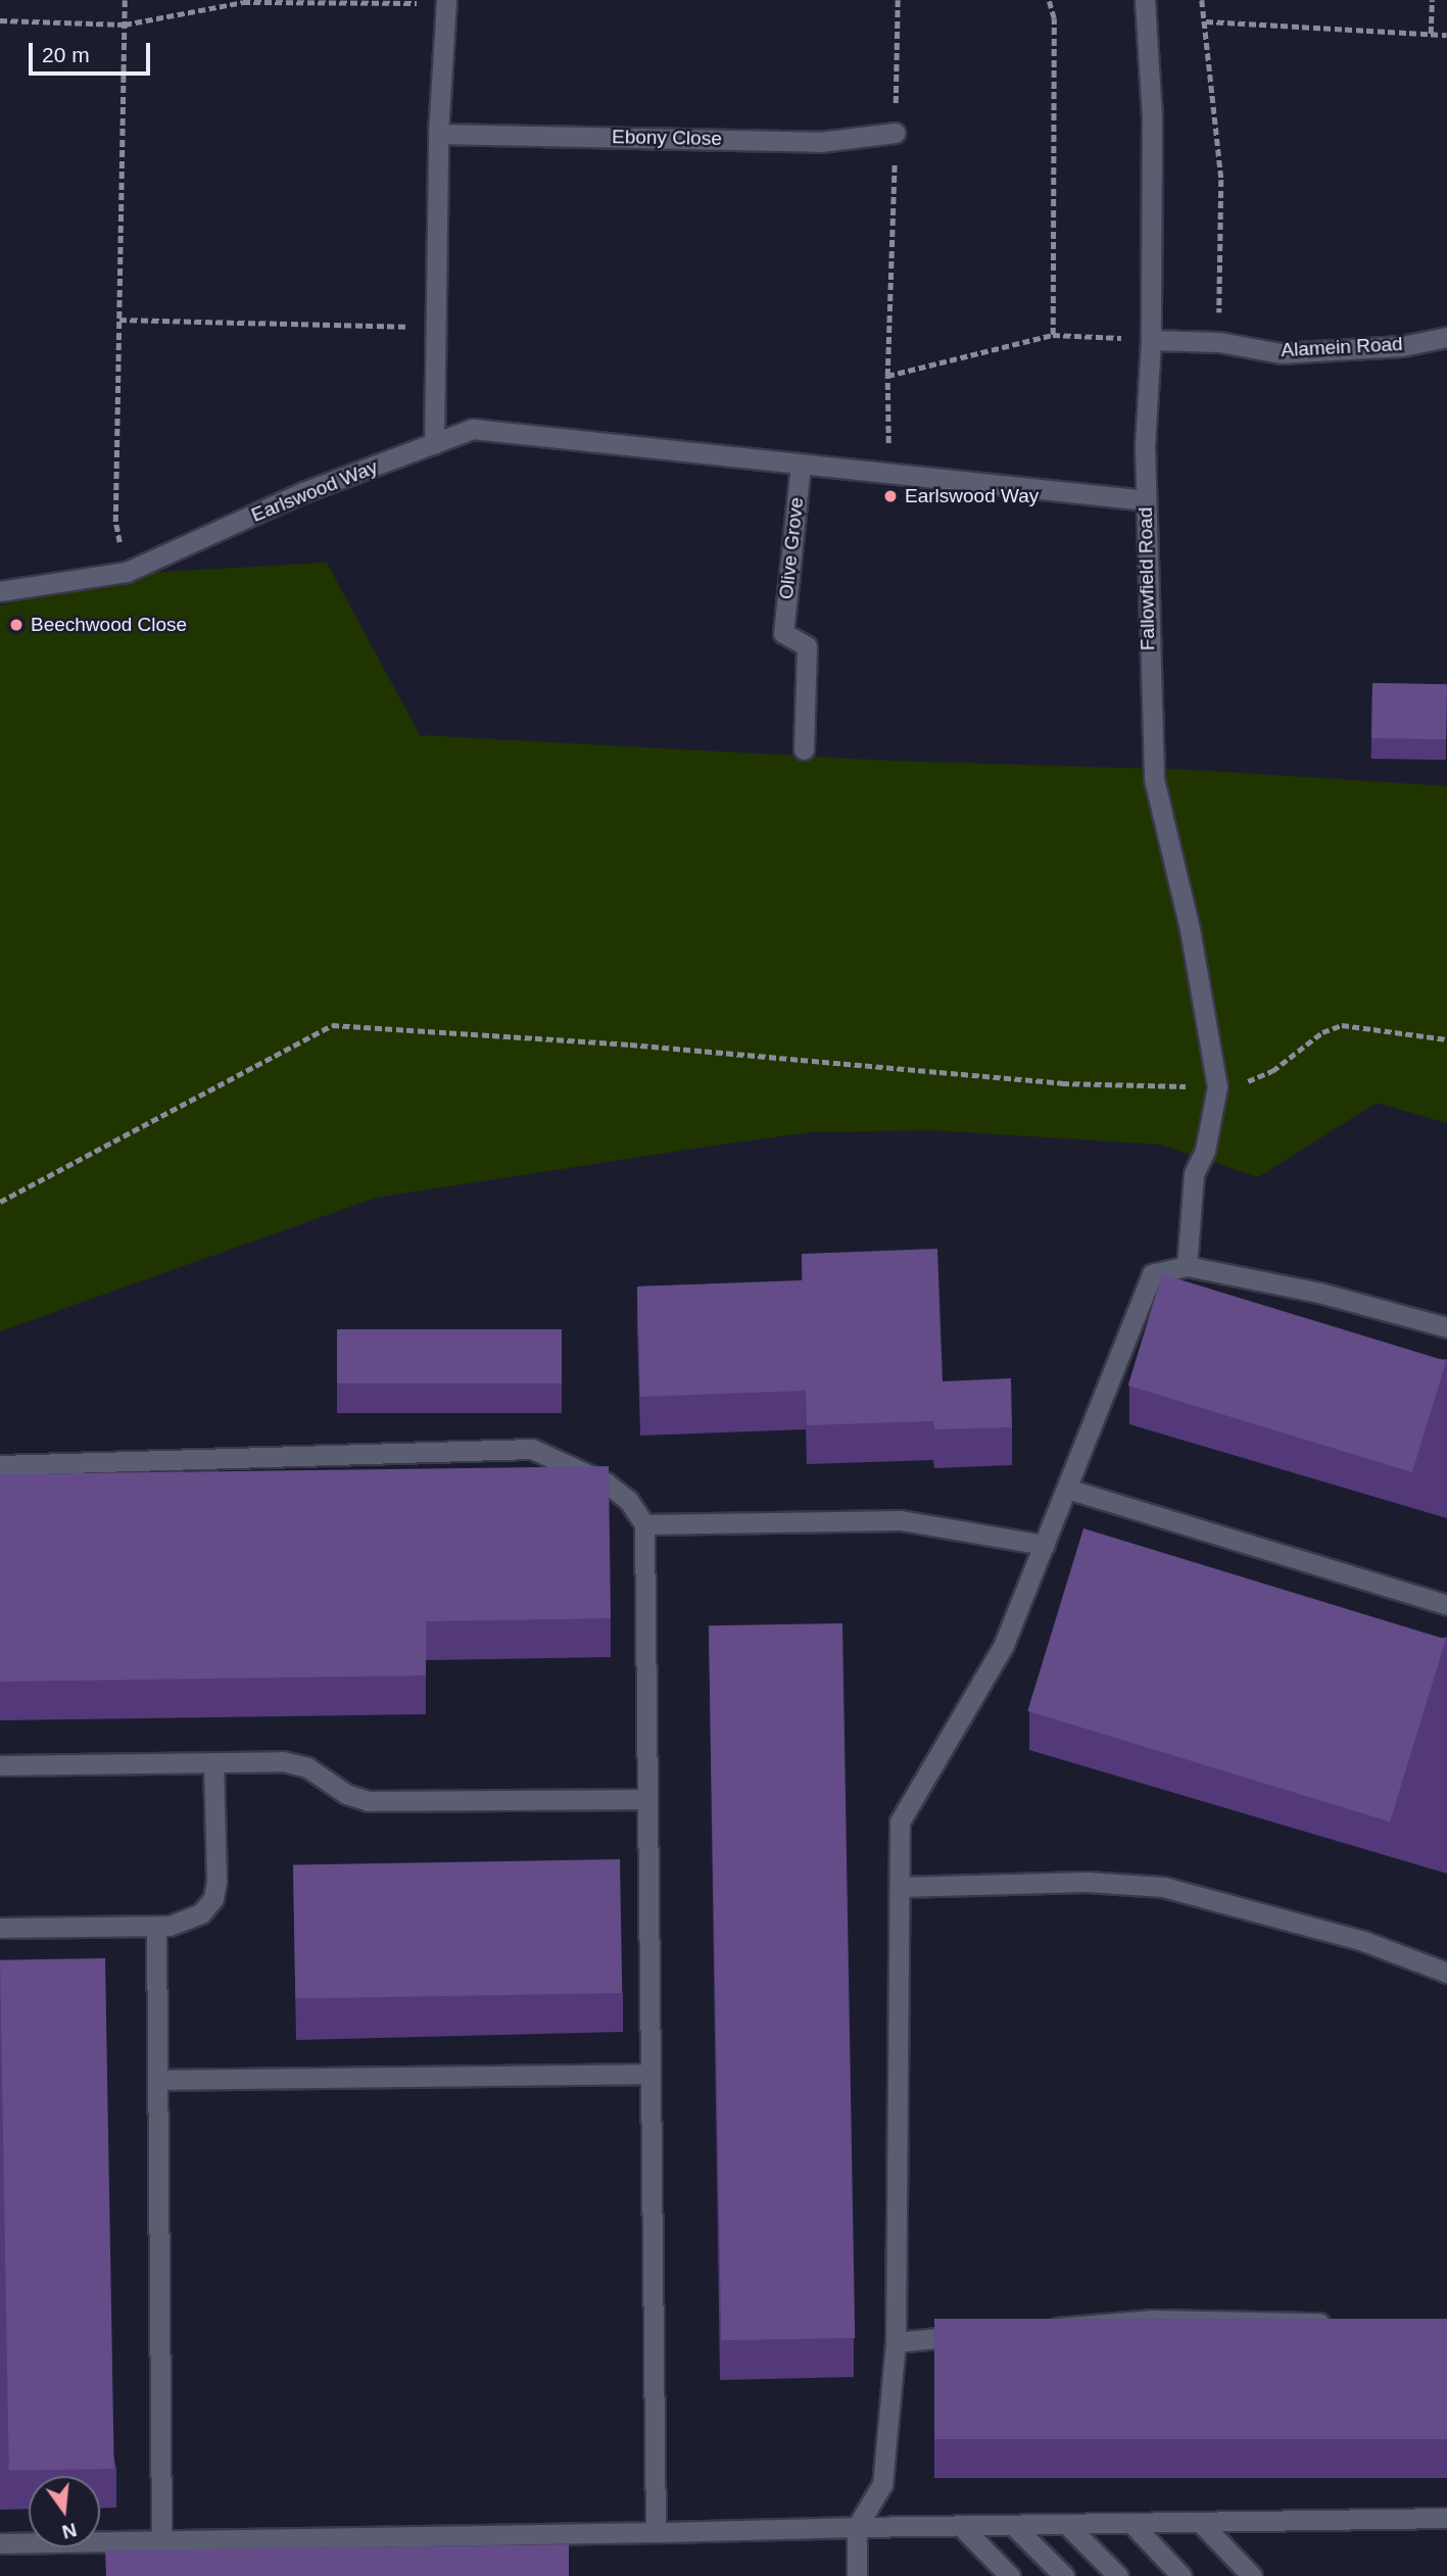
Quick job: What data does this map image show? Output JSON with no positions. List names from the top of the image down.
{
  "streets": {
    "street": [
      "Ebony Close",
      "Alamein Road",
      "Earlswood Way",
      "Olive Grove",
      "Fallowfield Road"
    ]
  },
  "crossings": [
    ["Alamein Road", "Fallowfield Road"],
    ["Earlswood Way", "Olive Grove"],
    ["Earlswood Way", "Fallowfield Road"]
  ],
  "places": ["Earlswood Way", "Beechwood Close"],
  "scale_bar": "20 m",
  "north": "bottom"
}
